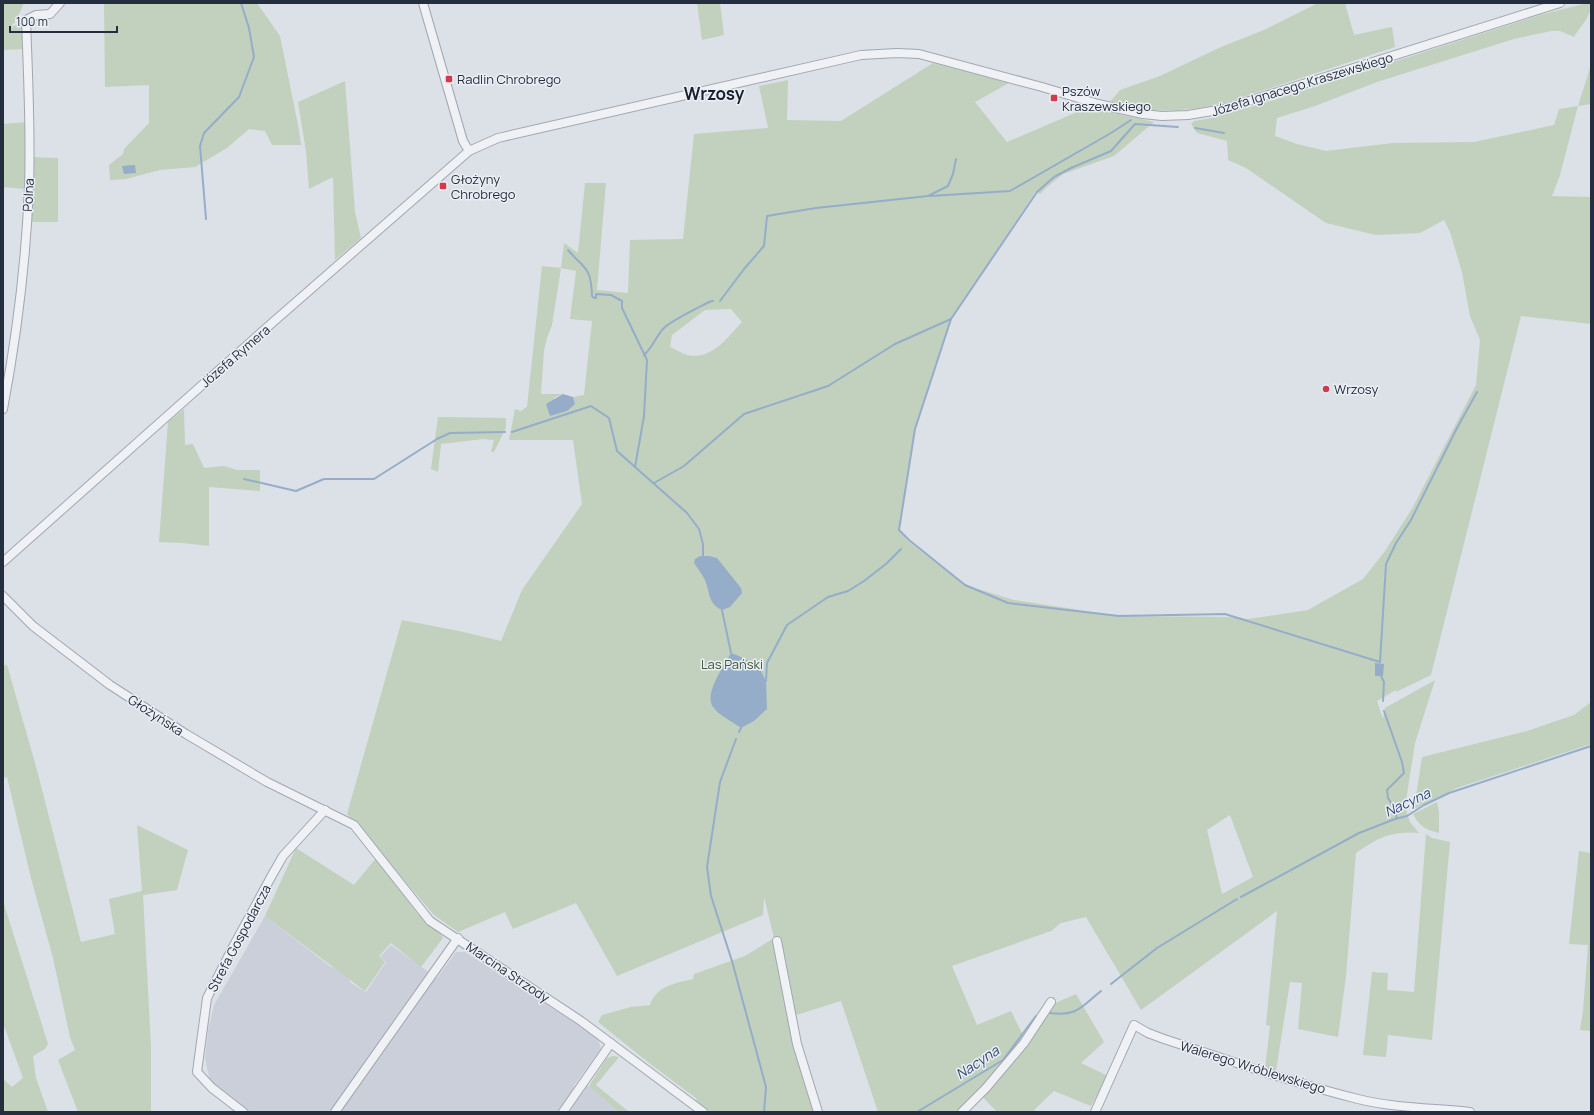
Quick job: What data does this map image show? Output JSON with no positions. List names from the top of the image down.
{
  "streets": {
    "street": [
      "Józefa Ignacego Kraszewskiego",
      "Polna",
      "Józefa Rymera",
      "Głożyńska",
      "Strefa Gospodarcza",
      "Marcina Strzody",
      "Walerego Wróblewskiego"
    ]
  },
  "crossings": [
    ["Józefa Ignacego Kraszewskiego", "Józefa Rymera"],
    ["Głożyńska", "Strefa Gospodarcza"],
    ["Głożyńska", "Marcina Strzody"],
    ["Strefa Gospodarcza", "Marcina Strzody"]
  ],
  "districts": ["Wrzosy"],
  "water": ["Nacyna"],
  "parks": ["Las Pański"],
  "places": {
    "transit": ["Radlin Chrobrego", "Pszów Kraszewskiego", "Głożyny Chrobrego"],
    "other": ["Wrzosy"]
  },
  "scale_bar": "100 m"
}
